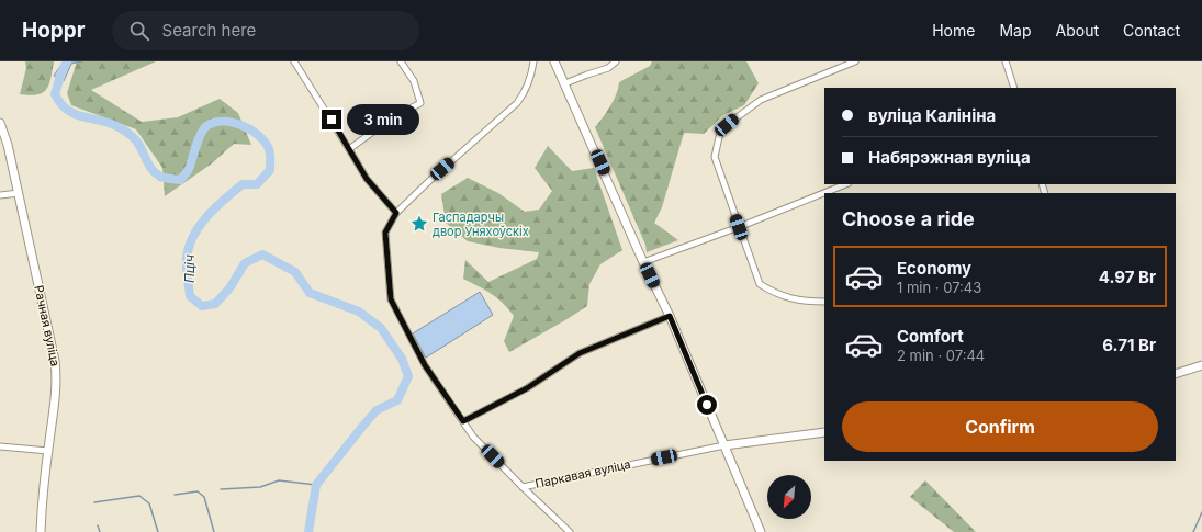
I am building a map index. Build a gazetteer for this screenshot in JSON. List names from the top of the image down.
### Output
{
  "streets": {
    "street": ["Рачная вуліца", "Паркавая вуліца"]
  },
  "water": ["Пціч"],
  "places": {
    "place": ["Гаспадарчы двор Уняхоўскіх"]
  },
  "north": "bottom left",
  "page": {
    "header": "Hoppr",
    "search": "Search here",
    "nav": [
      "Home",
      "Map",
      "About",
      "Contact"
    ],
    "banner": ["вуліца Калініна", "Набярэжная вуліца"],
    "bubble": "3 min",
    "heading": "Choose a ride",
    "list": [
      {
        "name": "Economy",
        "note": "1 min · 07:43",
        "value": "4.97 Br"
      },
      {
        "name": "Comfort",
        "note": "2 min · 07:44",
        "value": "6.71 Br"
      }
    ],
    "buttons": "Confirm"
  }
}
